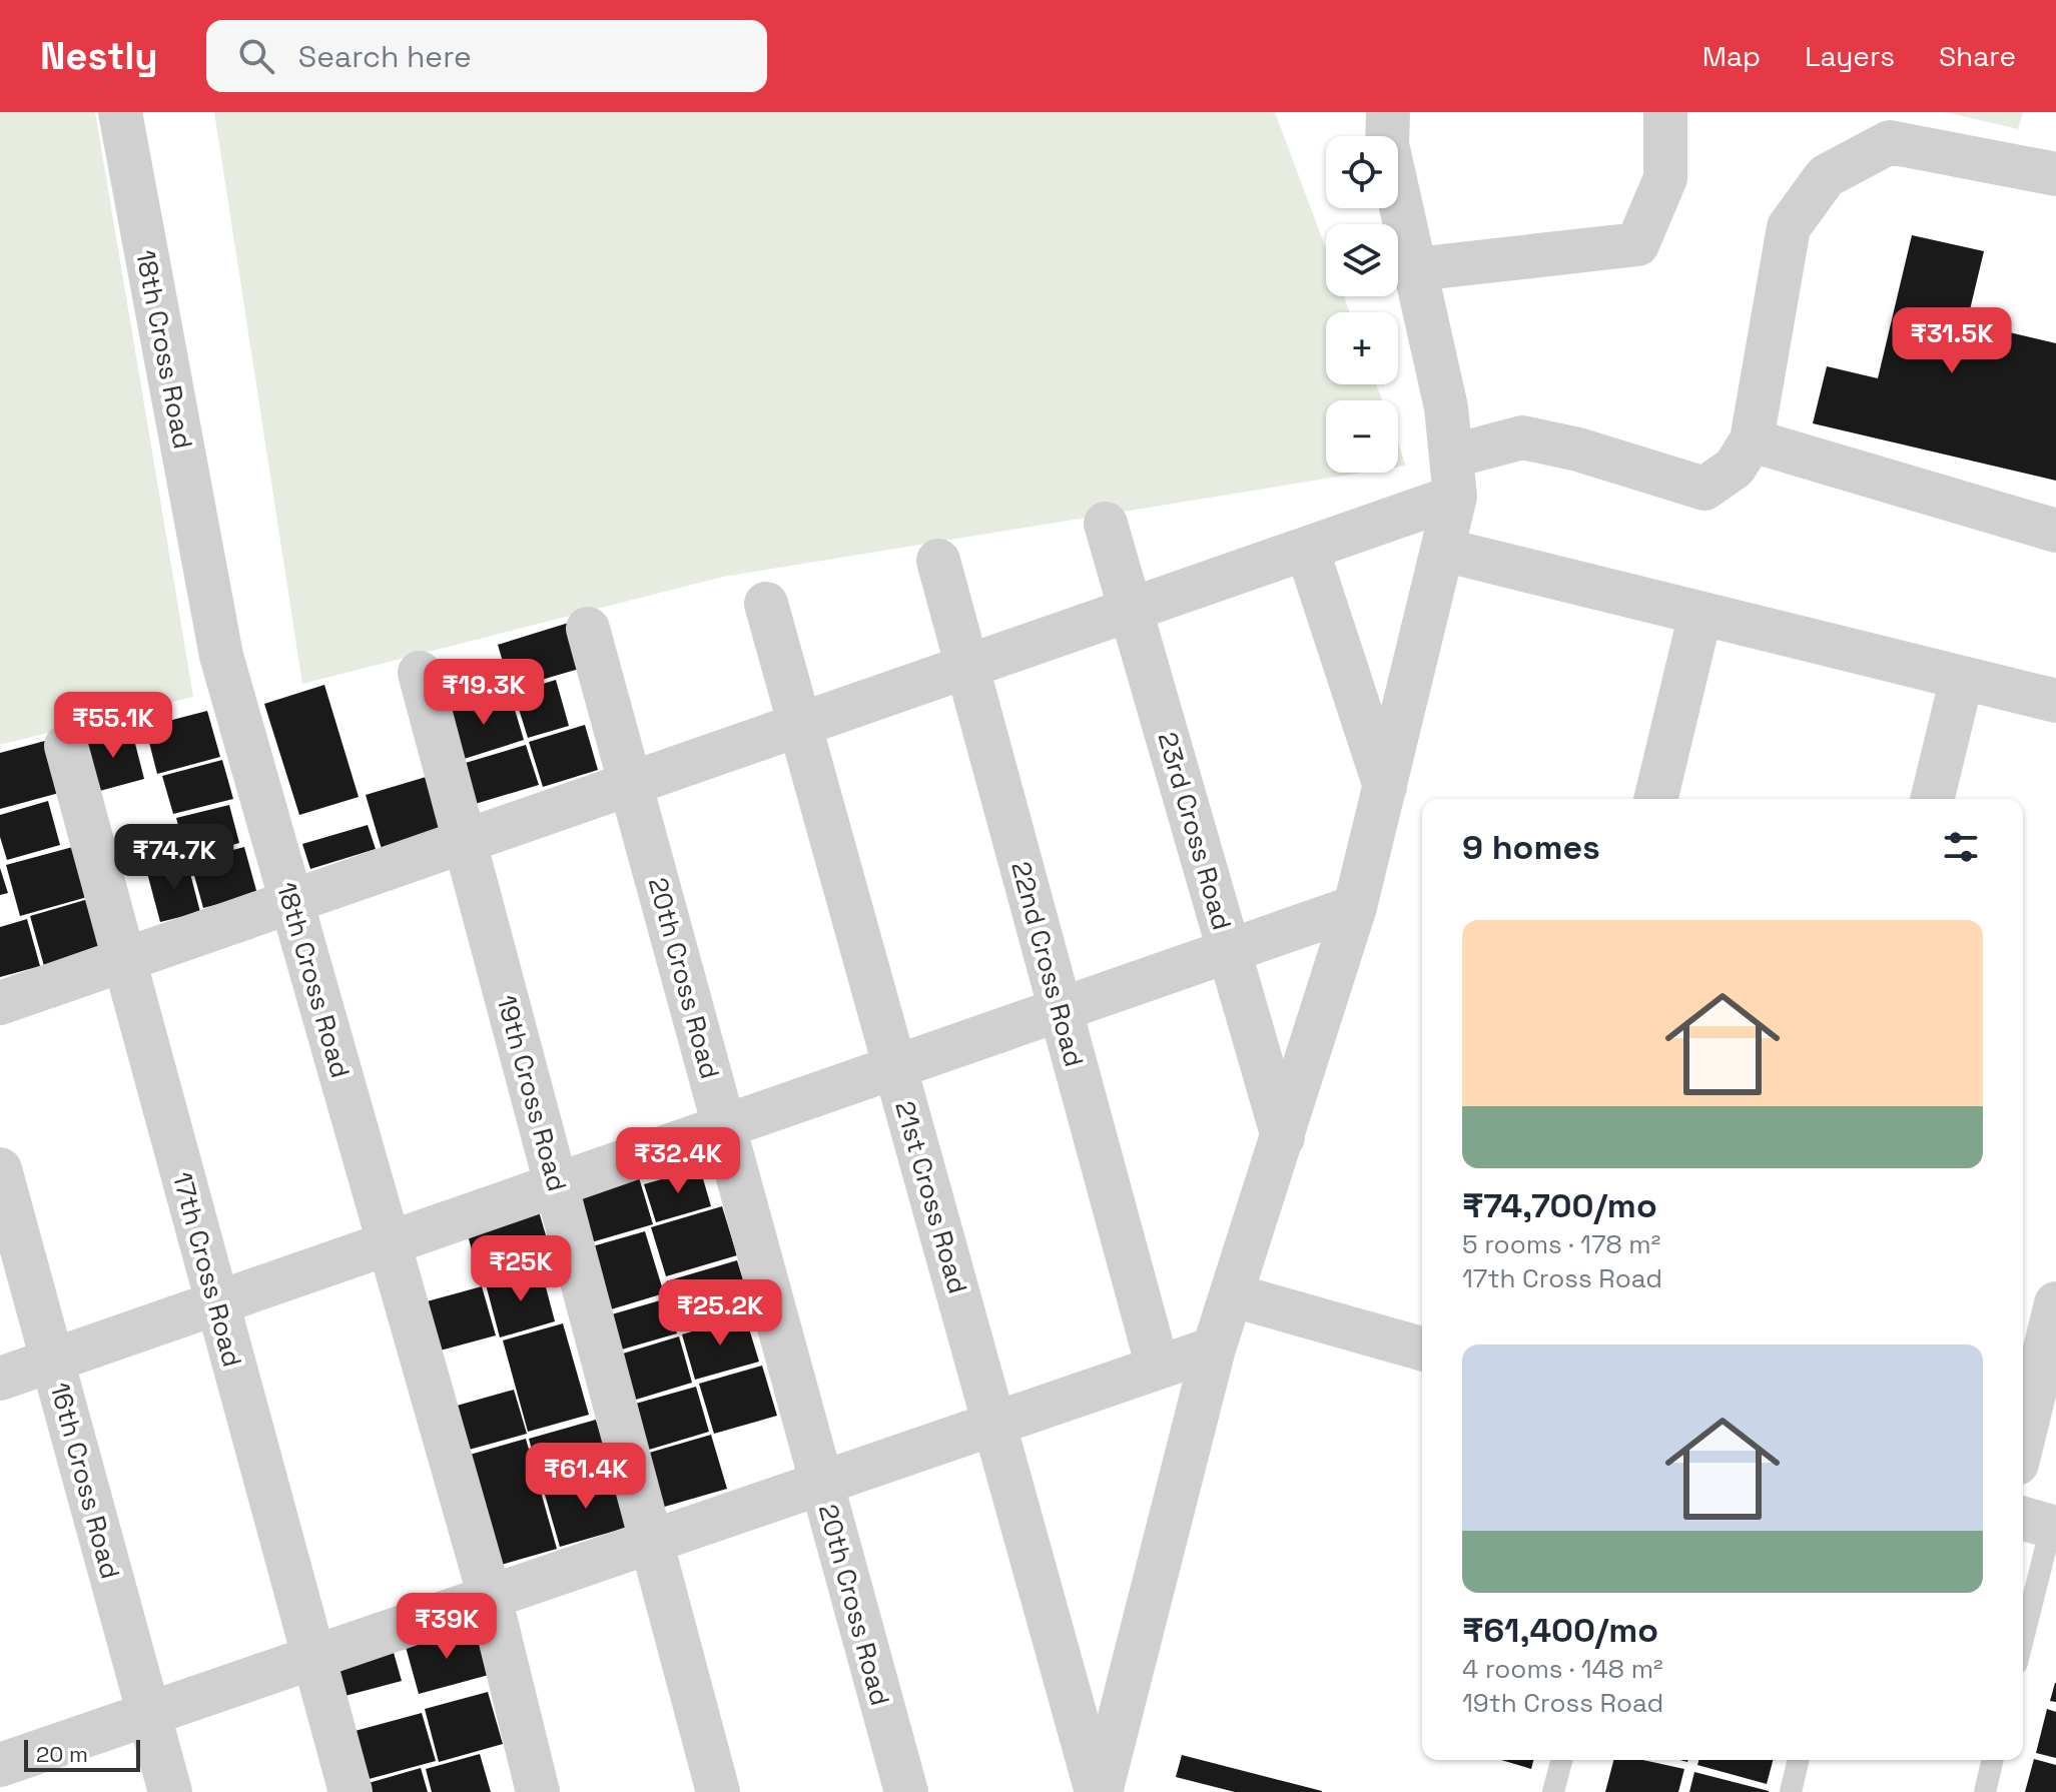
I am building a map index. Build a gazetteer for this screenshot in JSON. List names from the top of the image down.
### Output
{
  "streets": {
    "street": [
      "18th Cross Road",
      "23rd Cross Road",
      "22nd Cross Road",
      "20th Cross Road",
      "19th Cross Road",
      "21st Cross Road",
      "17th Cross Road",
      "16th Cross Road"
    ]
  },
  "scale_bar": "20 m",
  "page": {
    "header": "Nestly",
    "search": "Search here",
    "nav": ["Map", "Layers", "Share"],
    "map_buttons": ["+", "−"],
    "price": [
      "₹31.5K",
      "₹19.3K",
      "₹55.1K",
      "₹74.7K",
      "₹32.4K",
      "₹25K",
      "₹25.2K",
      "₹61.4K",
      "₹39K"
    ],
    "heading": "9 homes",
    "list": [
      {
        "name": "₹74,700/mo",
        "note": "5 rooms · 178 m² · 17th Cross Road"
      },
      {
        "name": "₹61,400/mo",
        "note": "4 rooms · 148 m² · 19th Cross Road"
      }
    ],
    "scale": "20 m"
  }
}
